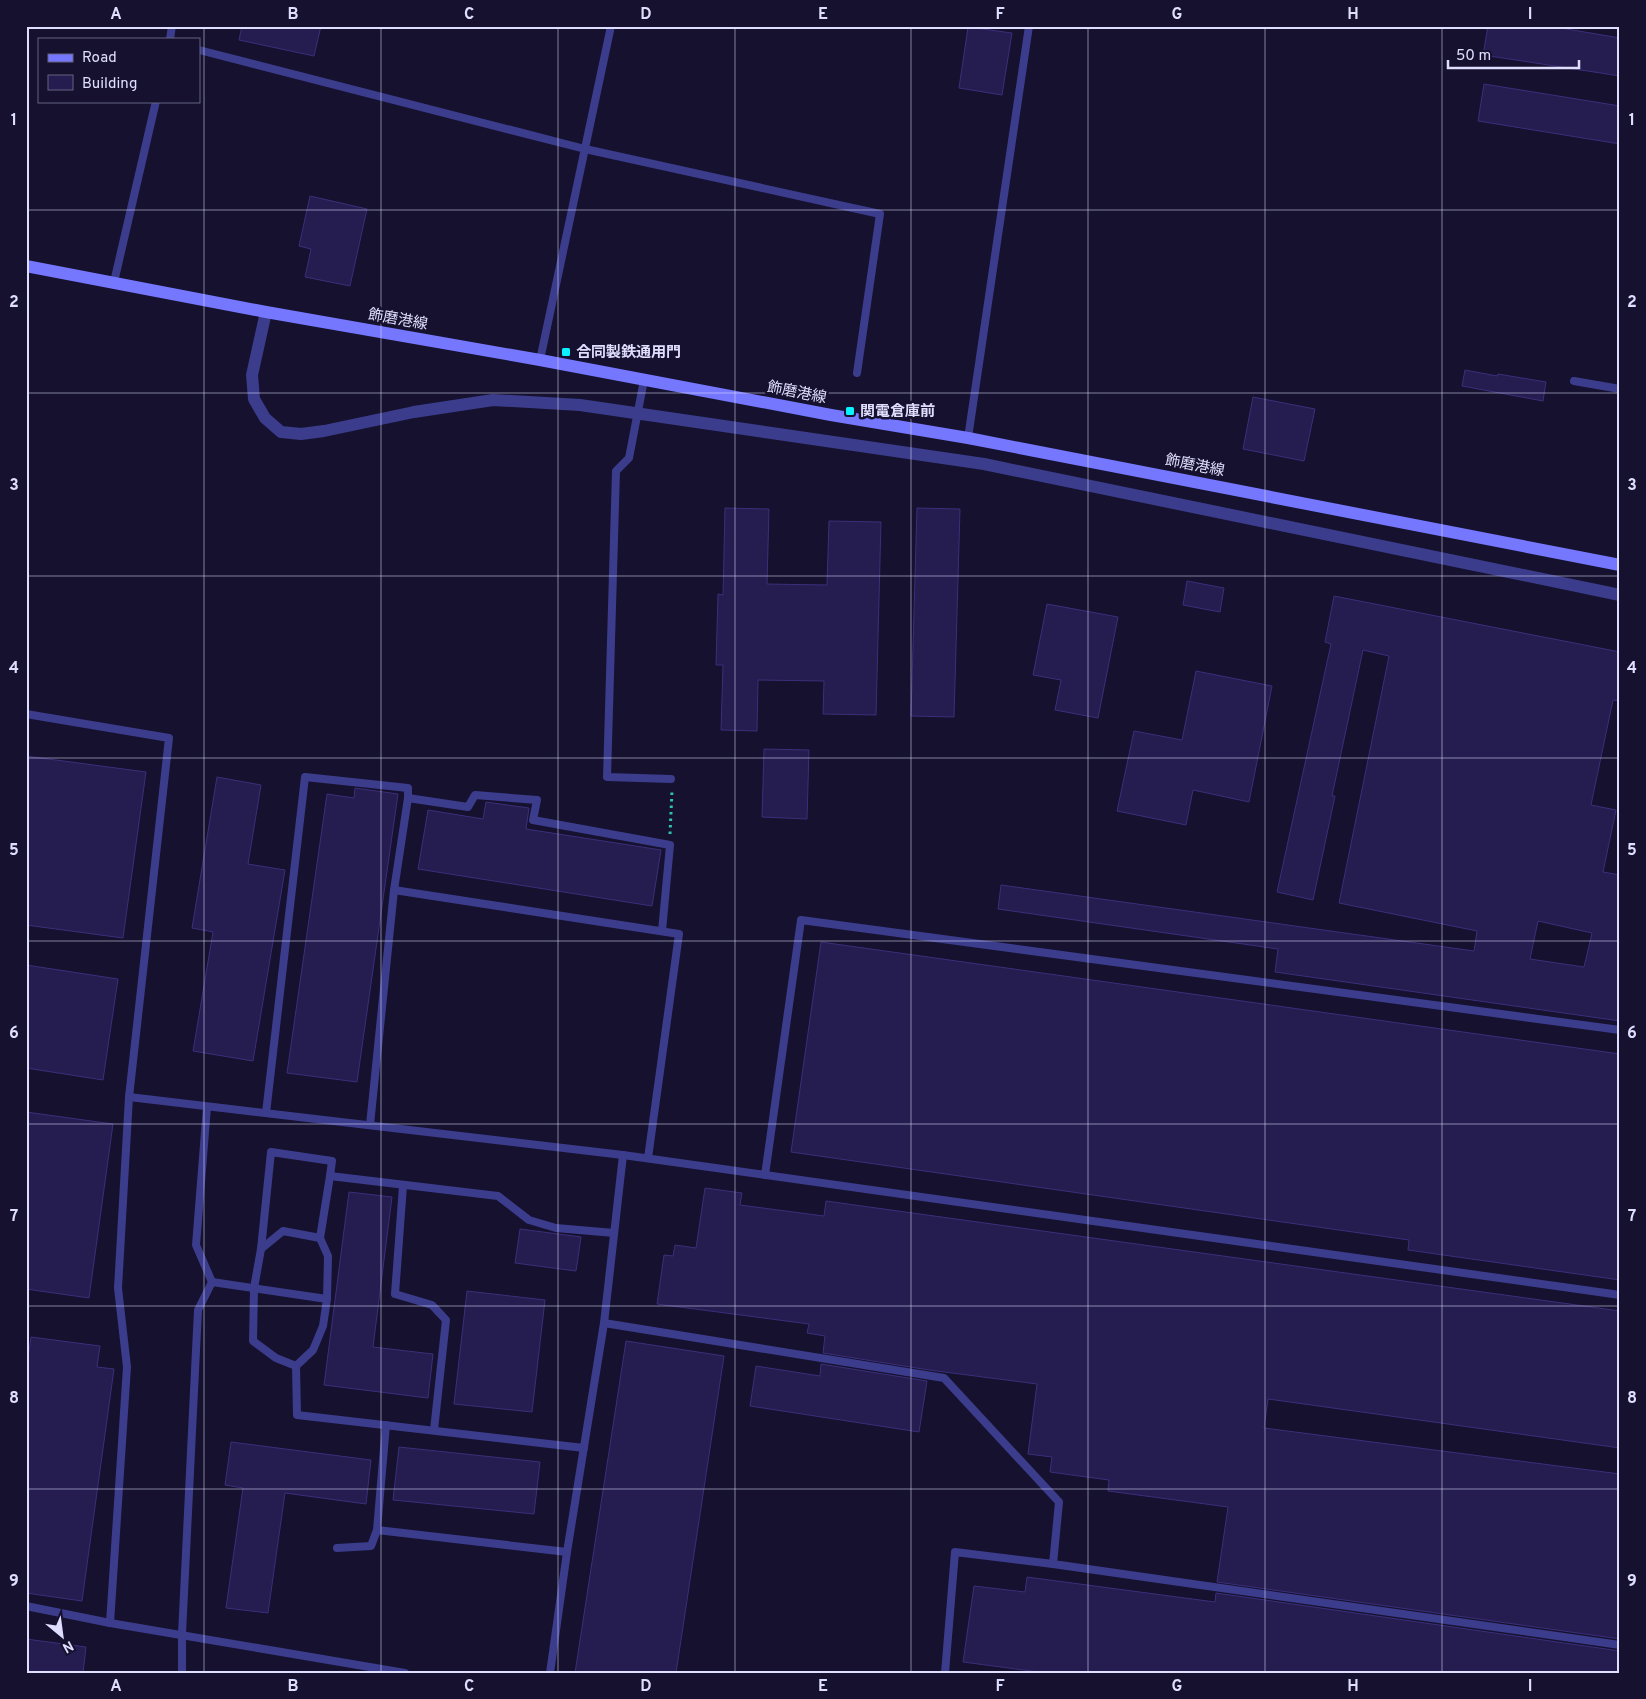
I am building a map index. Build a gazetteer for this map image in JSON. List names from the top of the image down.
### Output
{
  "streets": {
    "main road": ["飾磨港線"]
  },
  "places": {
    "transit": ["合同製鉄通用門", "関電倉庫前"]
  },
  "legend": ["Road", "Building"],
  "scale_bar": "50 m",
  "north": "bottom right",
  "grid": {
    "columns": [
      "A",
      "B",
      "C",
      "D",
      "E",
      "F",
      "G",
      "H",
      "I"
    ],
    "rows": [
      "1",
      "2",
      "3",
      "4",
      "5",
      "6",
      "7",
      "8",
      "9"
    ]
  }
}
